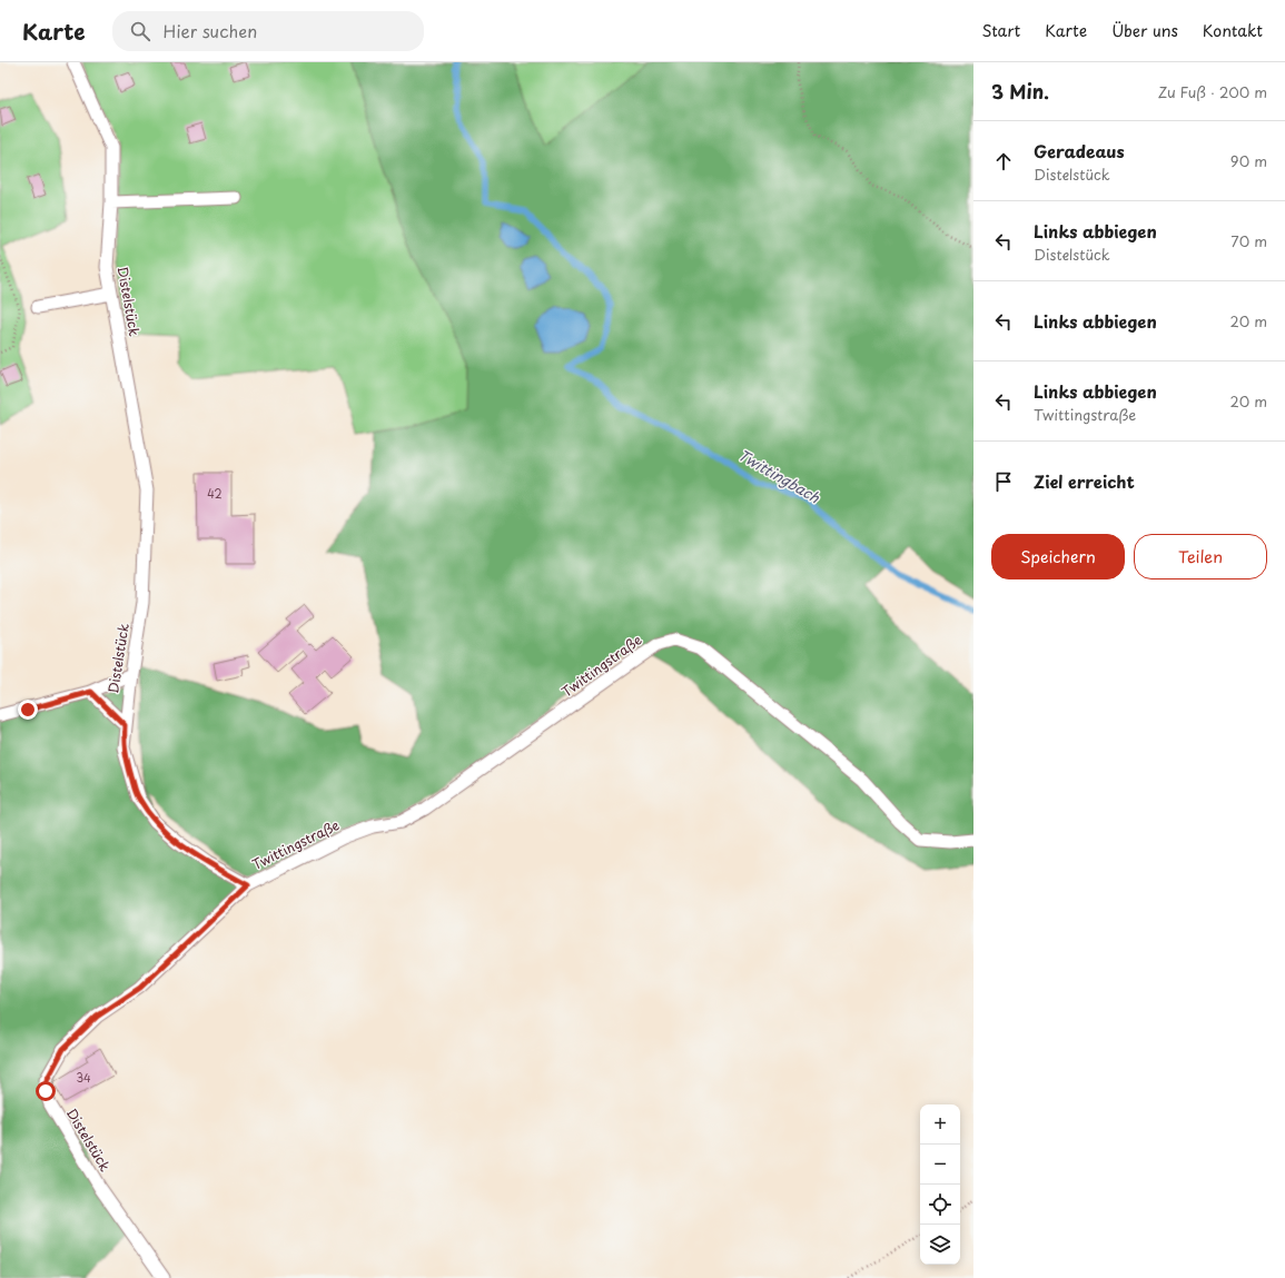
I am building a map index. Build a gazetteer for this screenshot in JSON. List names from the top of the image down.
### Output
{
  "streets": {
    "lane": ["Distelstück", "Twittingstraße"]
  },
  "crossings": [
    ["Distelstück", "Twittingstraße"]
  ],
  "water": ["Twittingbach"],
  "house_numbers": ["42", "34"],
  "page": {
    "header": "Karte",
    "search": "Hier suchen",
    "nav": [
      "Start",
      "Karte",
      "Über uns",
      "Kontakt"
    ],
    "heading": ["3 Min.", "Zu Fuß · 200 m"],
    "list": [
      ["Geradeaus", "Distelstück", "90 m"],
      ["Links abbiegen", "Distelstück", "70 m"],
      ["Links abbiegen", "20 m"],
      ["Links abbiegen", "Twittingstraße", "20 m"],
      "Ziel erreicht"
    ],
    "buttons": ["Speichern", "Teilen"],
    "map_buttons": ["+", "−"]
  }
}
